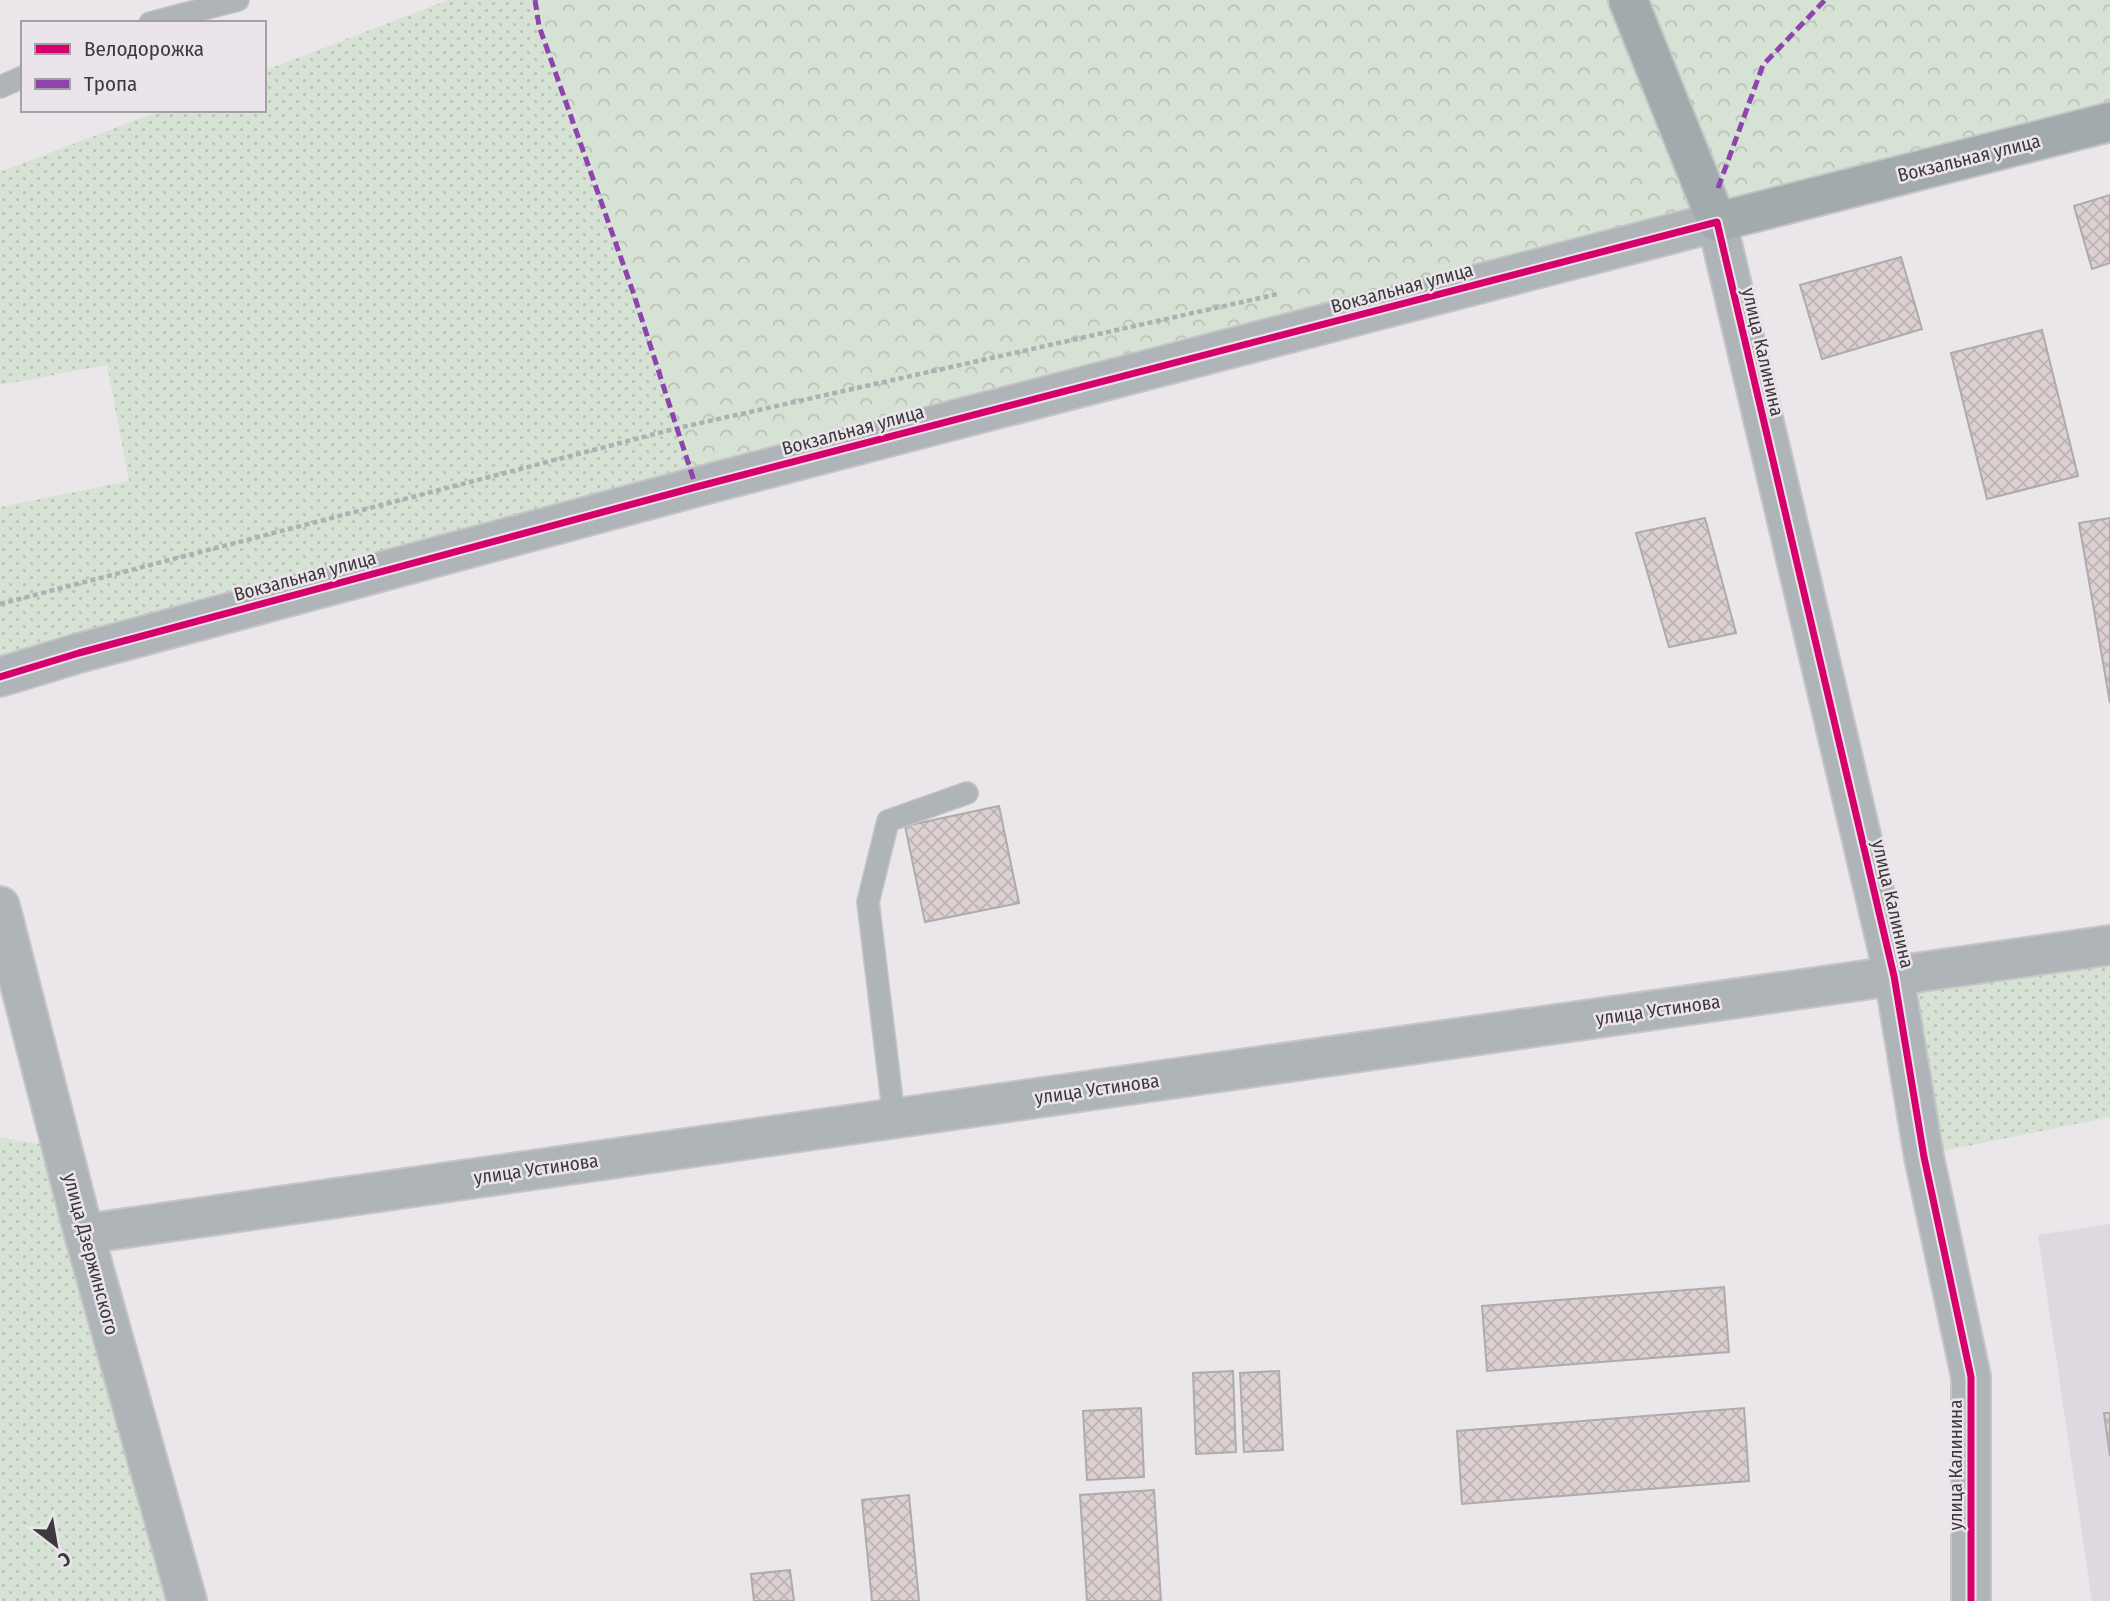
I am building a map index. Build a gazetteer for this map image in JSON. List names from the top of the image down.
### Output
{
  "streets": {
    "main road": ["Вокзальная улица"],
    "street": ["улица Калинина", "улица Устинова", "улица Дзержинского"]
  },
  "crossings": [
    ["Вокзальная улица", "улица Калинина"],
    ["улица Калинина", "улица Устинова"],
    ["улица Устинова", "улица Дзержинского"]
  ],
  "legend": ["Велодорожка", "Тропа"],
  "north": "bottom right"
}
